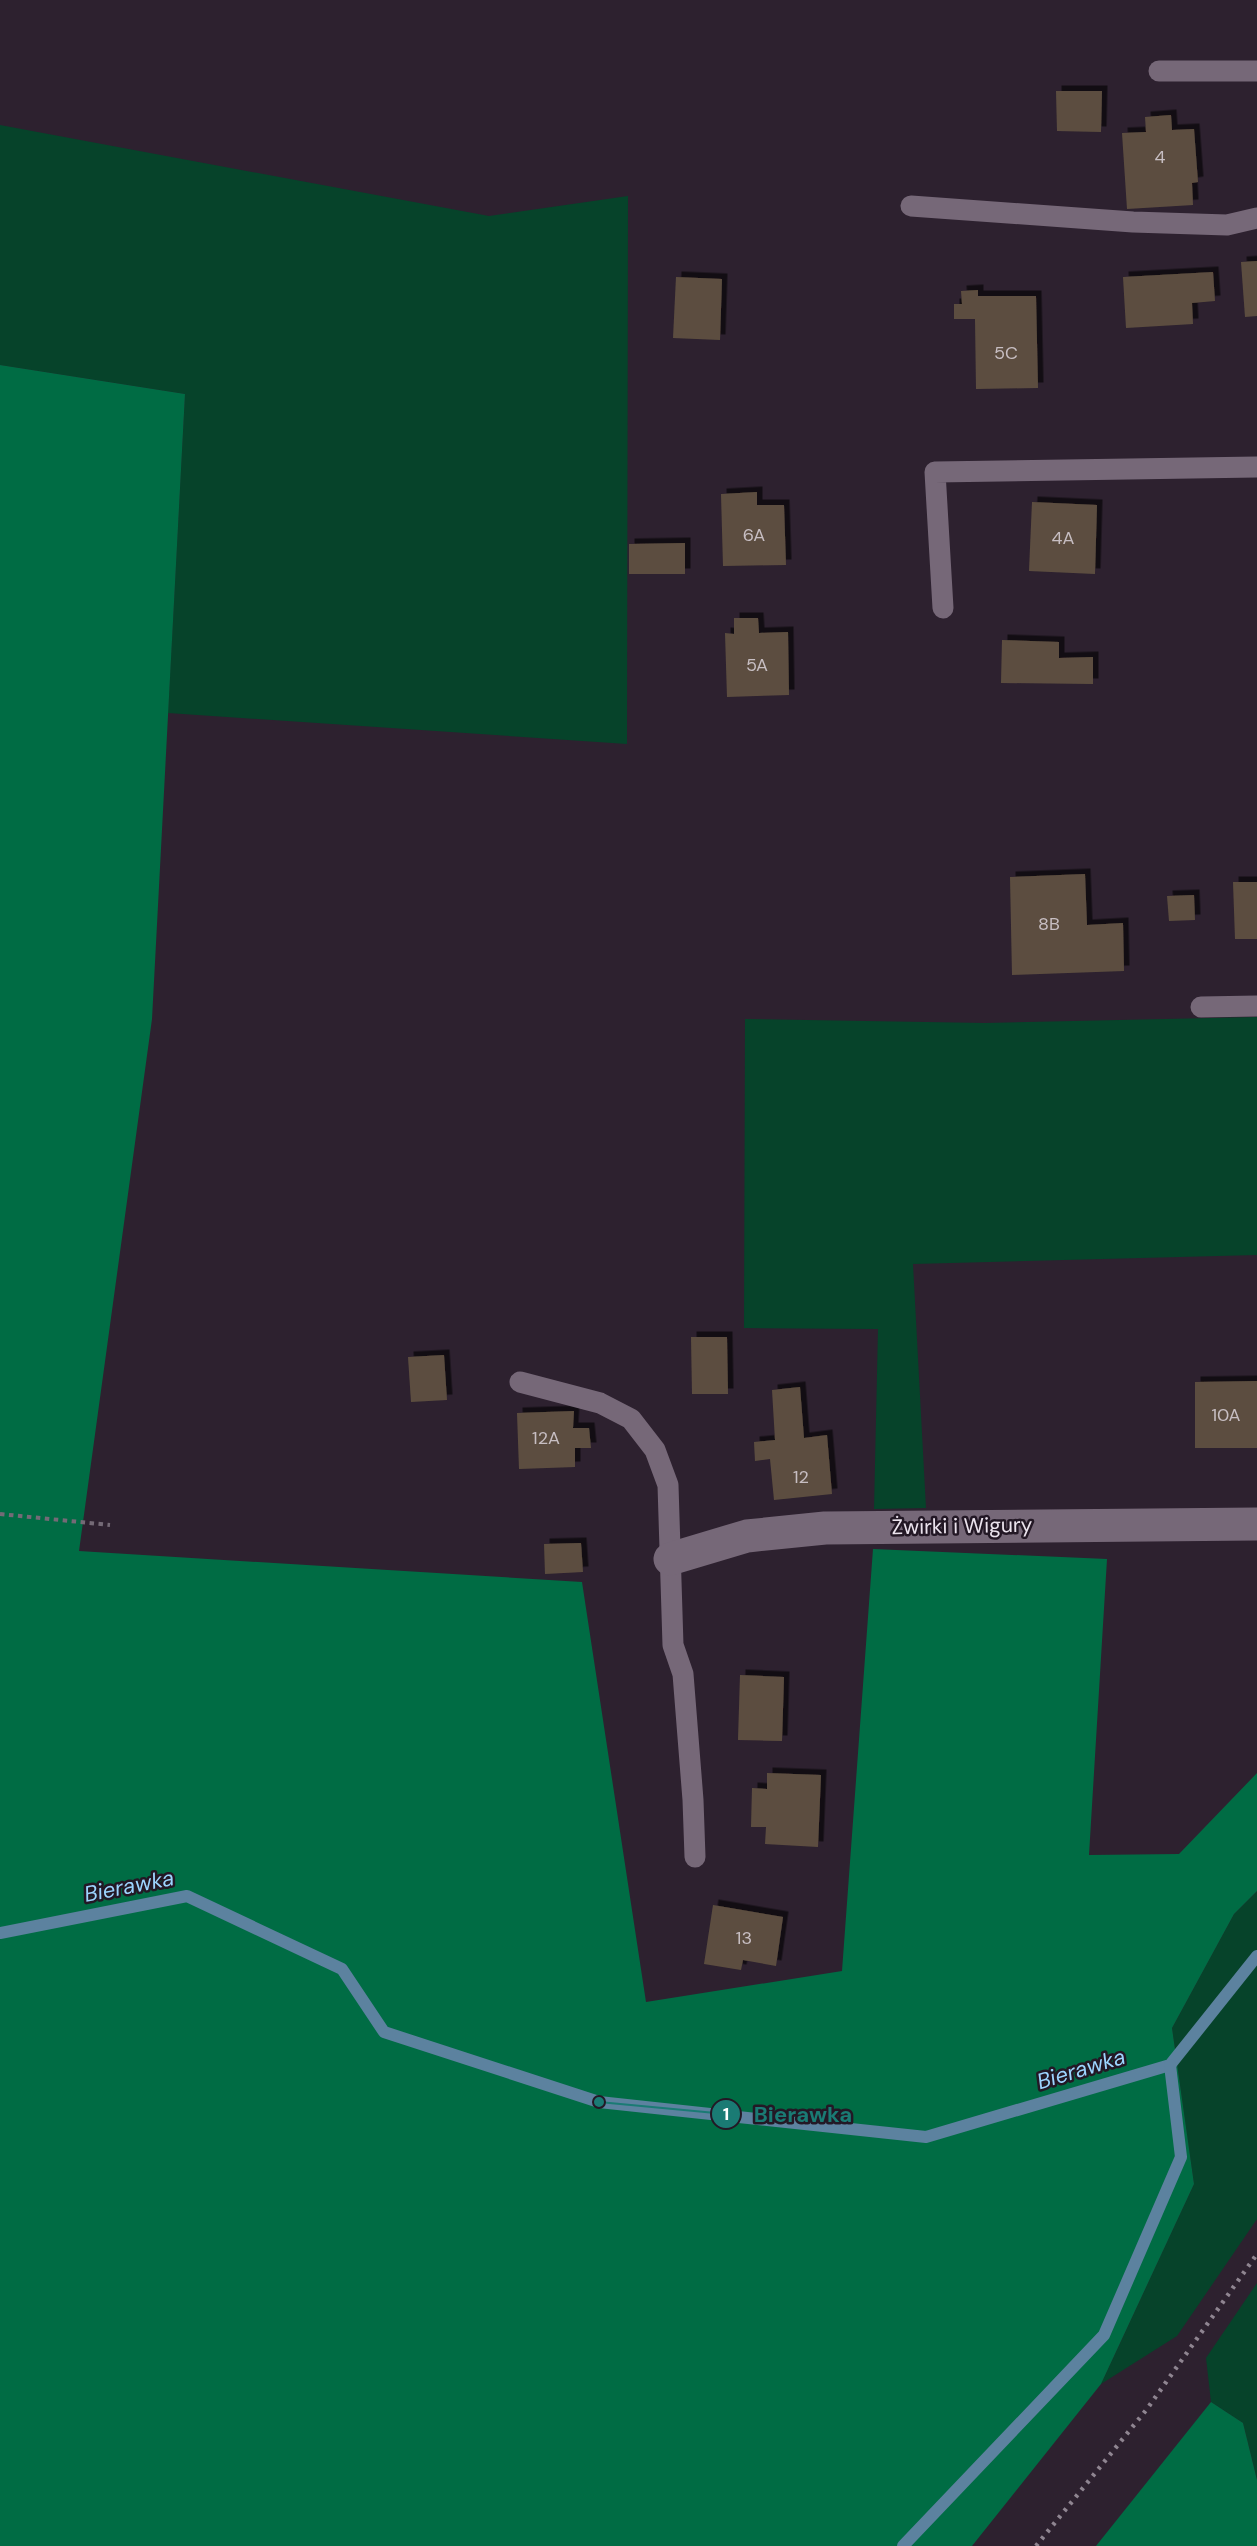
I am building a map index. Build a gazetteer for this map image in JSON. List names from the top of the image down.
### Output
{
  "streets": {
    "street": ["Żwirki i Wigury"]
  },
  "water": ["Bierawka"],
  "places": ["Bierawka"],
  "house_numbers": [
    "4",
    "5C",
    "6A",
    "4A",
    "5A",
    "8B",
    "10A",
    "12A",
    "12",
    "13"
  ]
}
